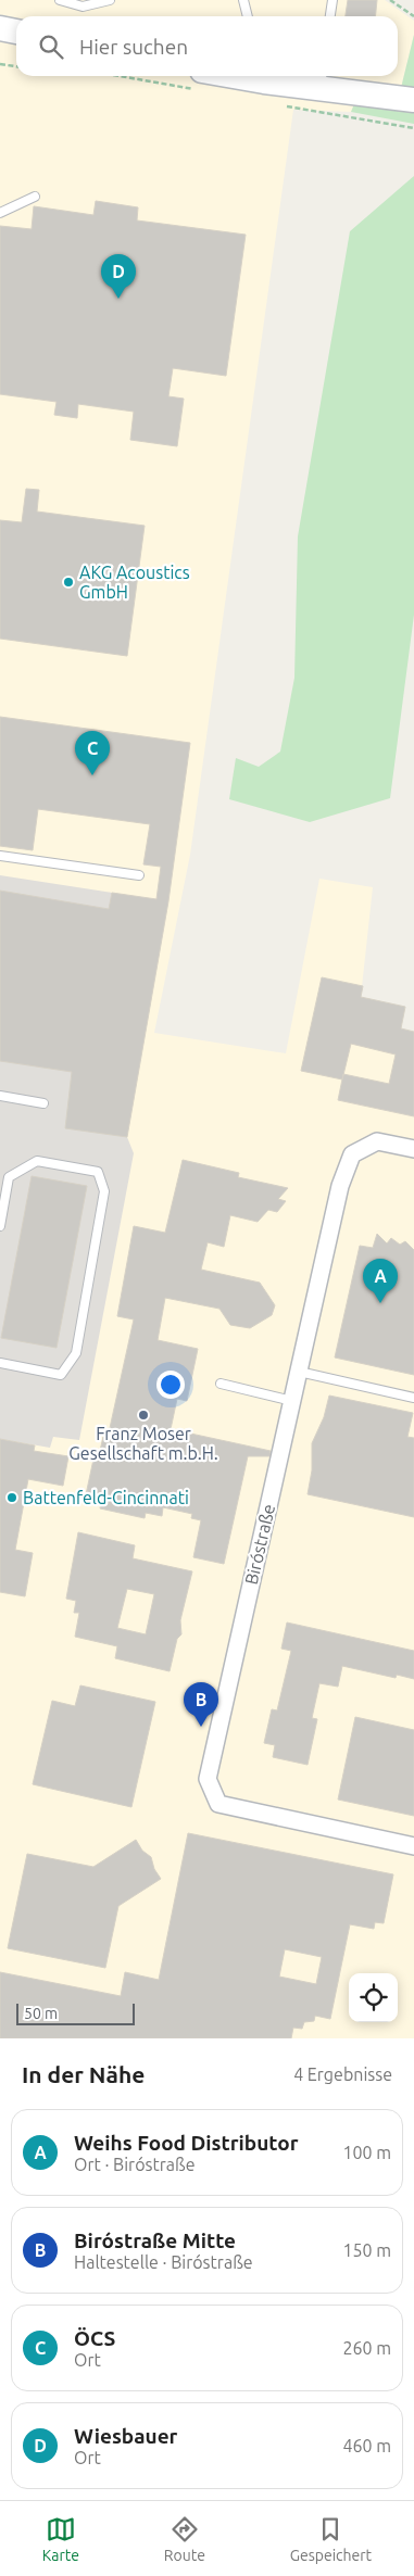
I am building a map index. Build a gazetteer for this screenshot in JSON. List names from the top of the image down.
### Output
{
  "streets": {
    "street": ["Biróstraße"]
  },
  "places": ["AKG Acoustics GmbH", "Franz Moser Gesellschaft m.b.H.", "Battenfeld-Cincinnati"],
  "scale_bar": "50 m",
  "page": {
    "search": "Hier suchen",
    "pins": [
      "D",
      "C",
      "A",
      "B"
    ],
    "scale": "50 m",
    "heading": ["In der Nähe", "4 Ergebnisse"],
    "list": [
      {
        "mark": "A",
        "name": "Weihs Food Distributor",
        "note": "Ort · Biróstraße",
        "value": "100 m"
      },
      {
        "mark": "B",
        "name": "Biróstraße Mitte",
        "note": "Haltestelle · Biróstraße",
        "value": "150 m"
      },
      {
        "mark": "C",
        "name": "ÖCS",
        "note": "Ort",
        "value": "260 m"
      },
      {
        "mark": "D",
        "name": "Wiesbauer",
        "note": "Ort",
        "value": "460 m"
      }
    ],
    "nav": ["Karte", "Route", "Gespeichert"]
  }
}
